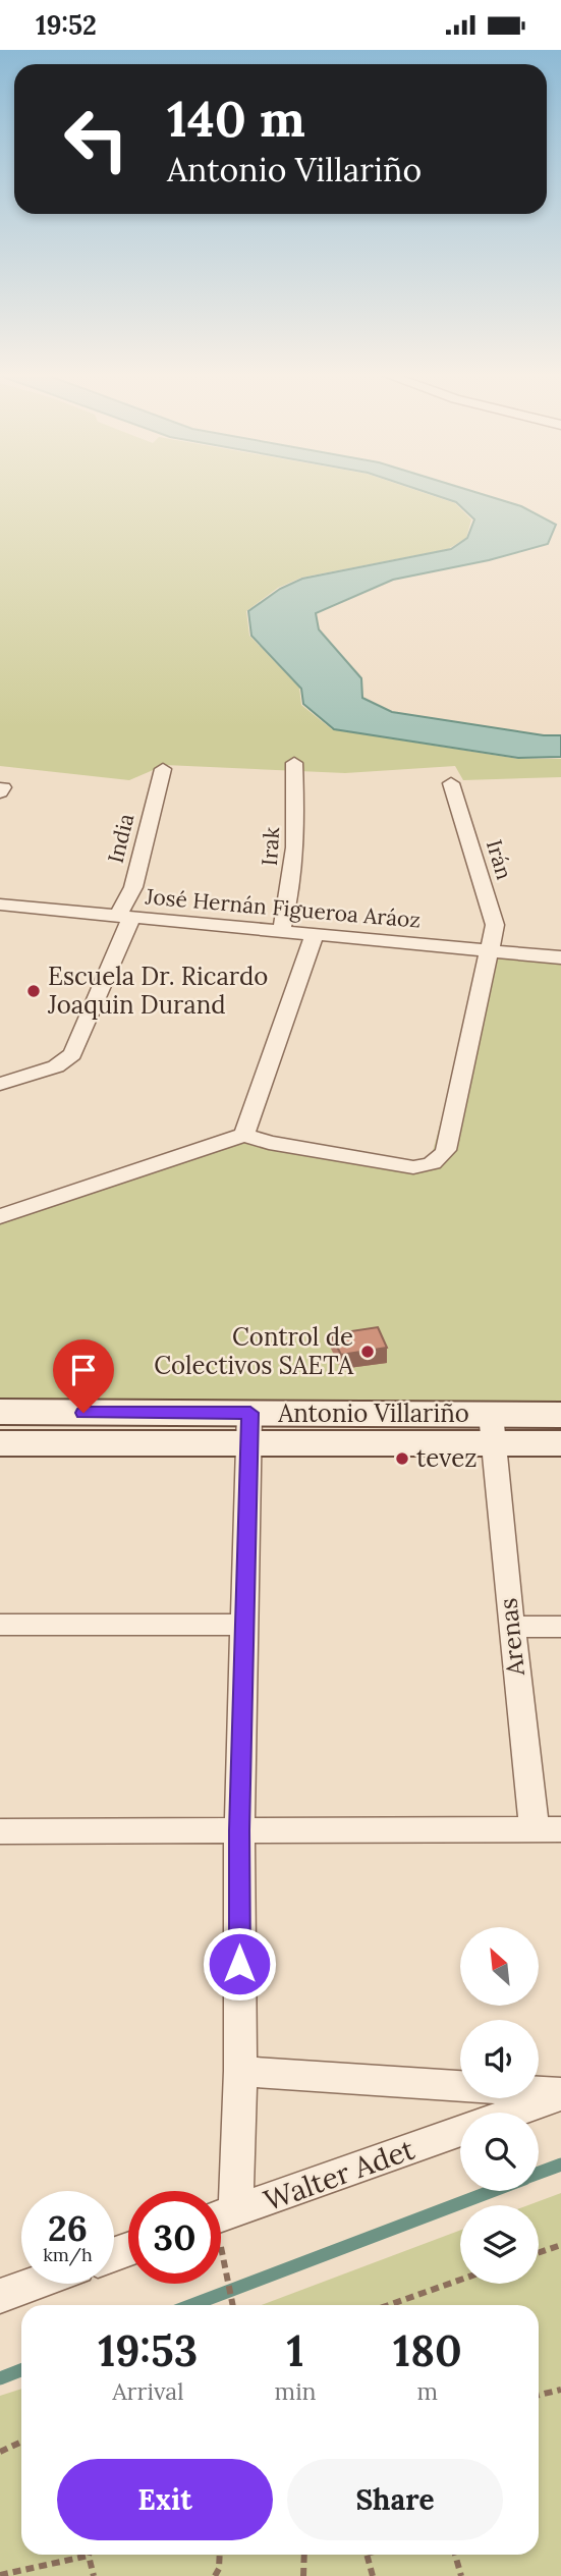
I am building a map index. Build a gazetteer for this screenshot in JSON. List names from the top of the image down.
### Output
{
  "streets": {
    "street": [
      "India",
      "Irak",
      "Irán",
      "José Hernán Figueroa Aráoz",
      "Antonio Villariño",
      "Arenas",
      "Walter Adet"
    ]
  },
  "crossings": [
    ["India", "José Hernán Figueroa Aráoz"],
    ["Irak", "José Hernán Figueroa Aráoz"],
    ["Irán", "José Hernán Figueroa Aráoz"],
    ["Antonio Villariño", "Arenas"]
  ],
  "places": ["Escuela Dr. Ricardo Joaquin Durand", "Control de Colectivos SAETA", "tevez"],
  "north": "top left",
  "page": {
    "status": "19:52",
    "turn": ["140 m", "Antonio Villariño"],
    "speed": "26 km/h",
    "limit": "30",
    "eta": [
      "19:53",
      "Arrival",
      "1",
      "min",
      "180",
      "m"
    ],
    "buttons": ["Exit", "Share"]
  }
}
